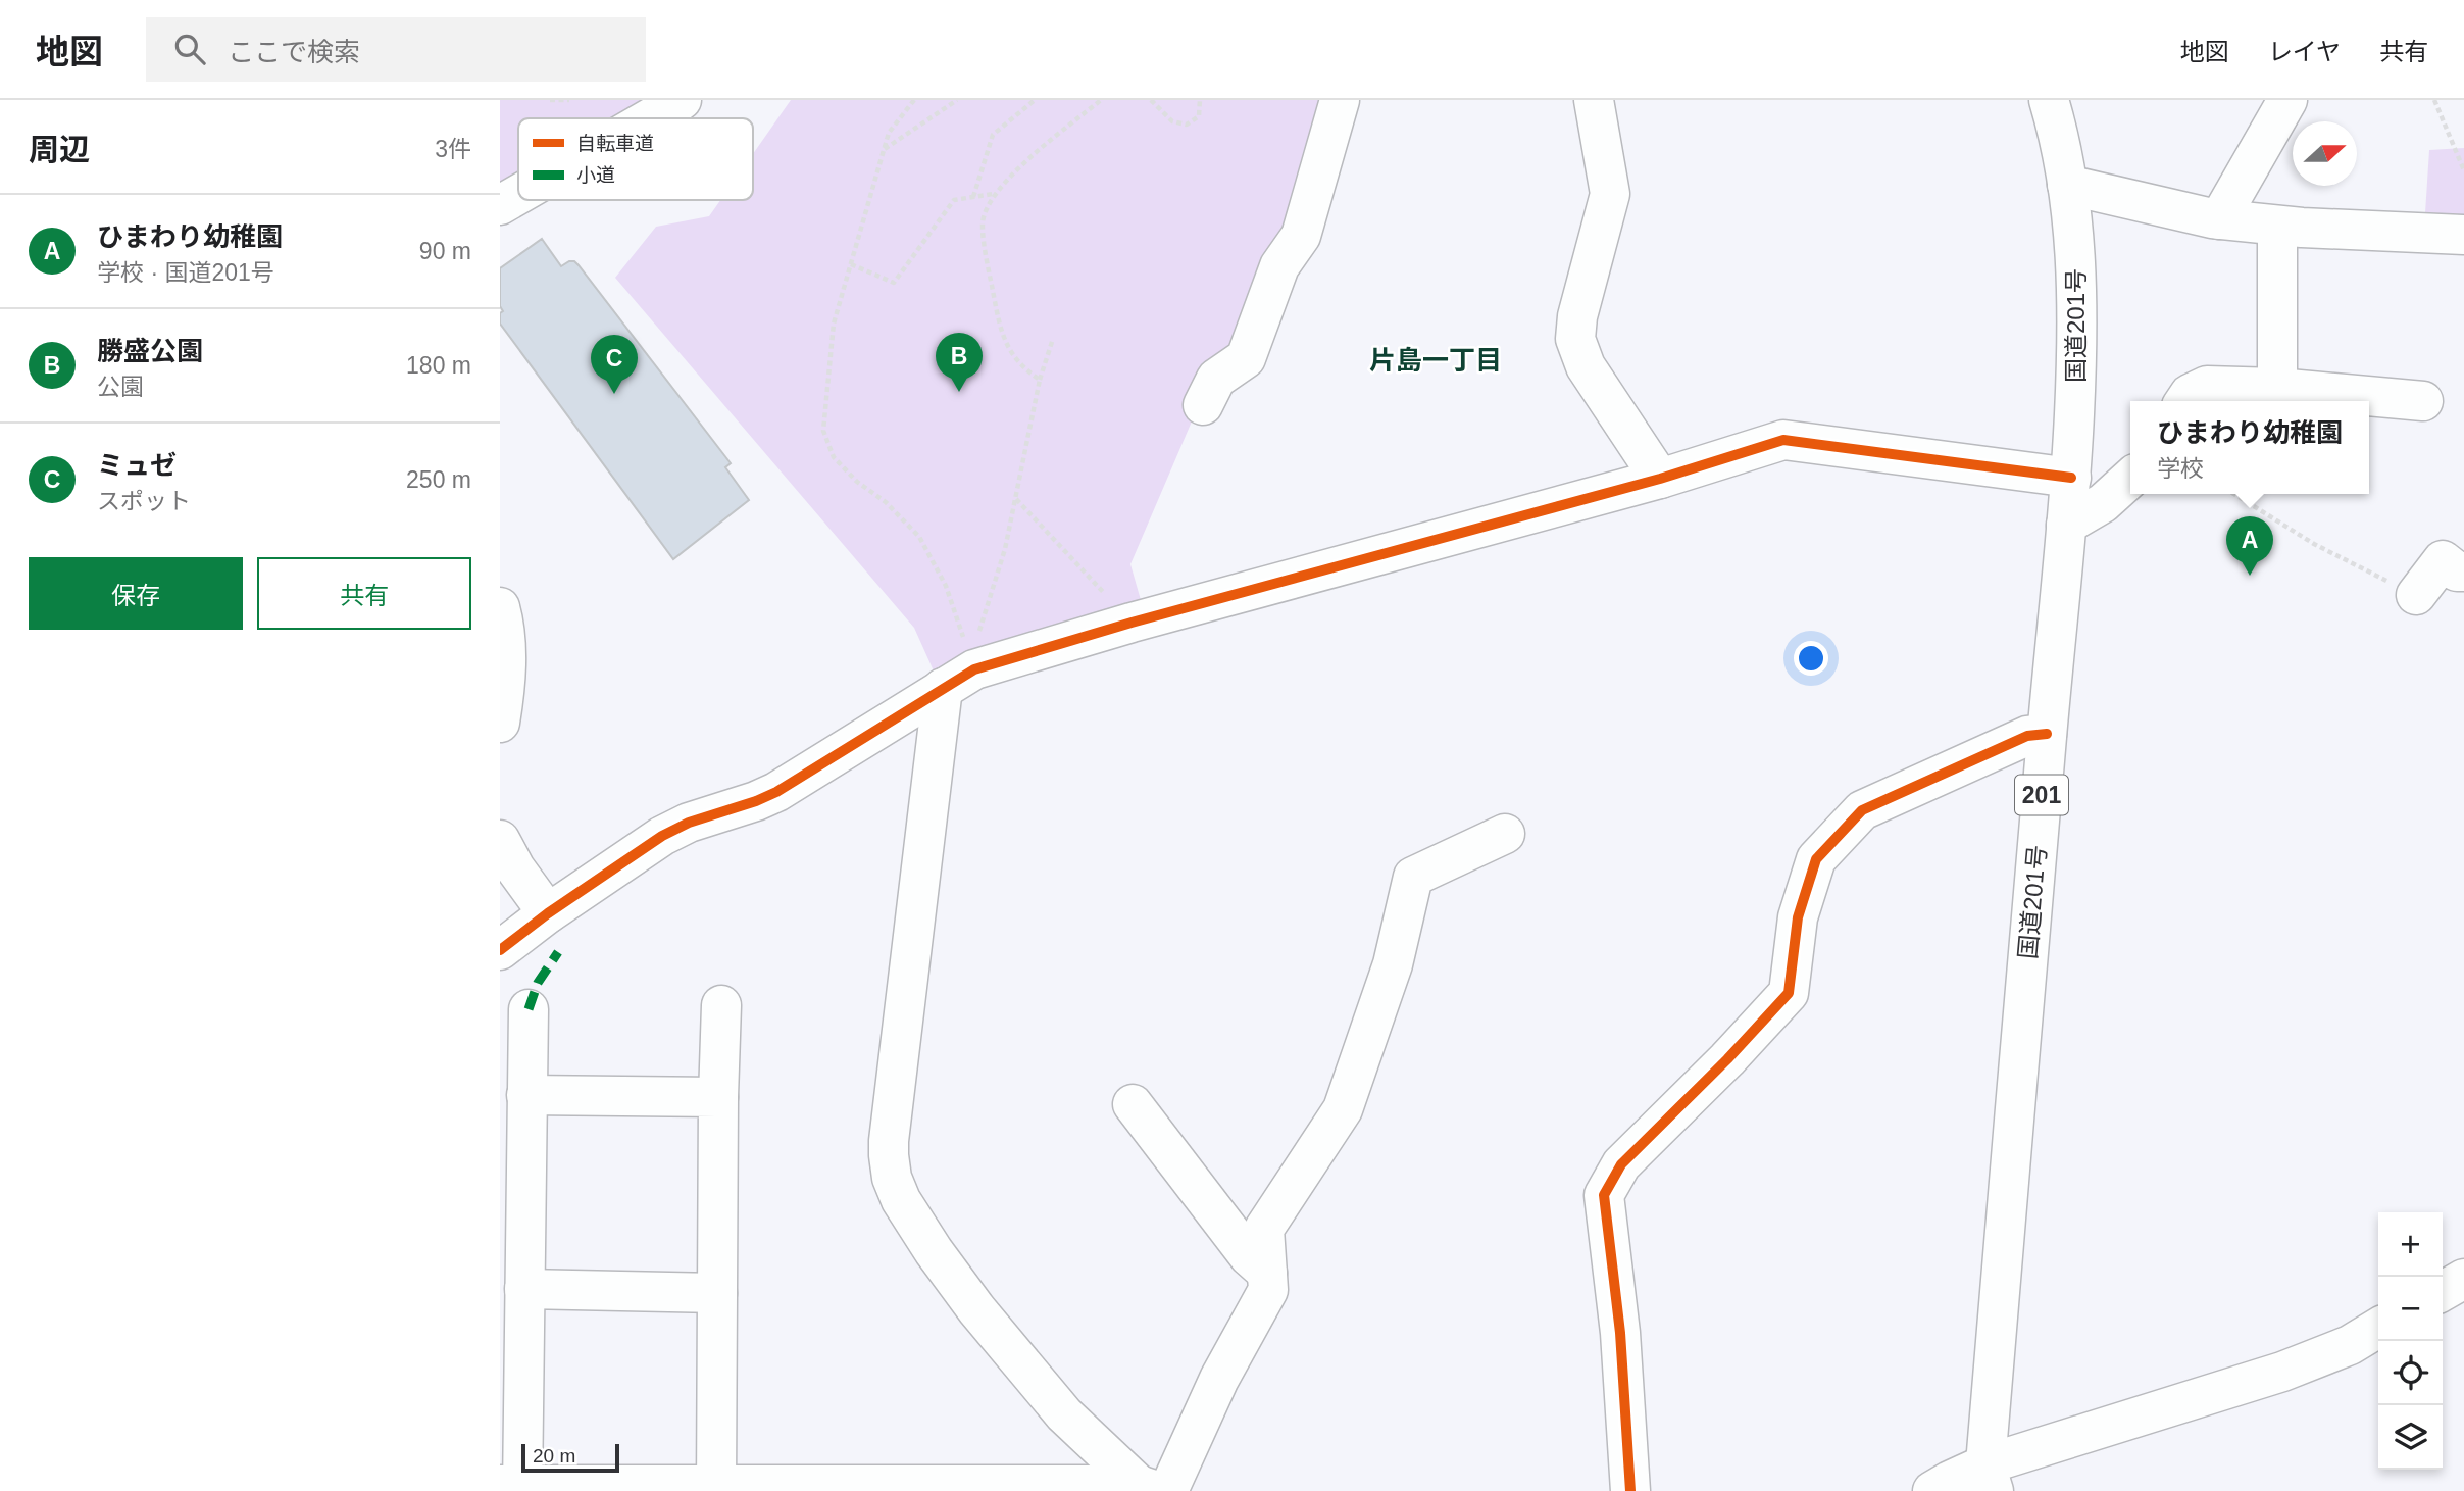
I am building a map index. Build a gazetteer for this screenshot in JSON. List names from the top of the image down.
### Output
{
  "streets": {
    "main road": ["国道201号", "201"]
  },
  "districts": ["片島一丁目"],
  "legend": ["自転車道", "小道"],
  "scale_bar": "20 m",
  "north": "right",
  "page": {
    "header": "地図",
    "search": "ここで検索",
    "nav": ["地図", "レイヤ", "共有"],
    "heading": ["周辺", "3件"],
    "list": [
      {
        "mark": "A",
        "name": "ひまわり幼稚園",
        "note": "学校 · 国道201号",
        "value": "90 m"
      },
      {
        "mark": "B",
        "name": "勝盛公園",
        "note": "公園",
        "value": "180 m"
      },
      {
        "mark": "C",
        "name": "ミュゼ",
        "note": "スポット",
        "value": "250 m"
      }
    ],
    "pins": ["B", "C", "A"],
    "popup": ["ひまわり幼稚園", "学校"],
    "buttons": ["保存", "共有"],
    "map_buttons": ["+", "−"],
    "scale": "20 m"
  }
}
